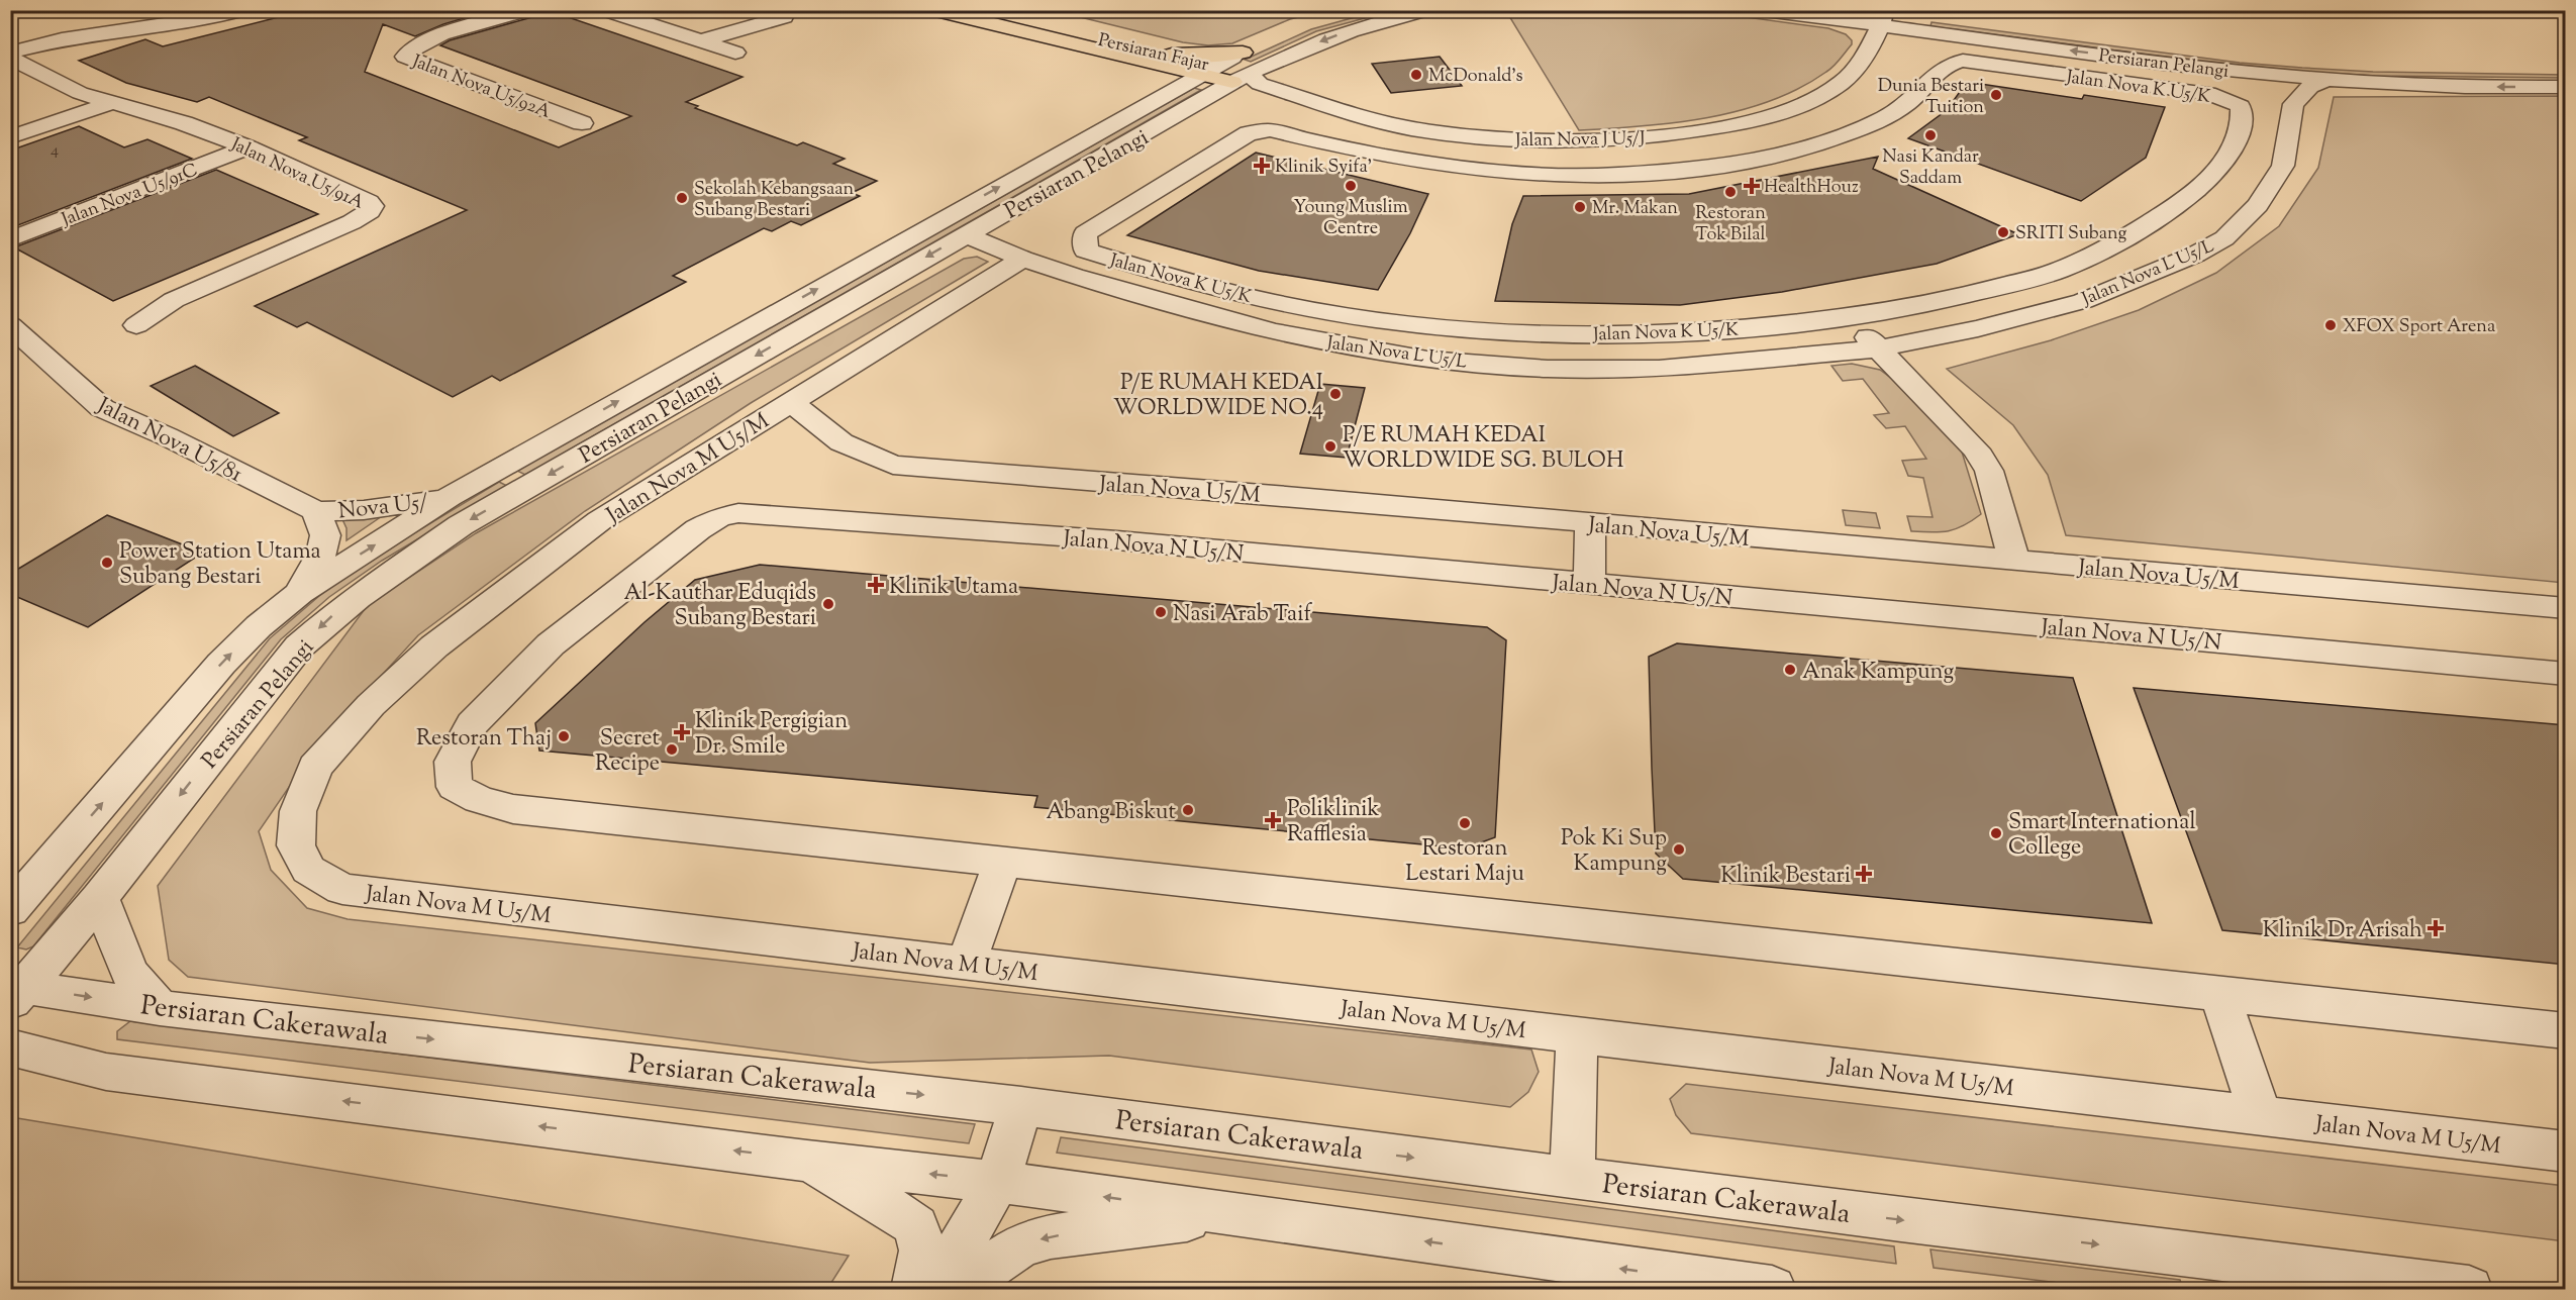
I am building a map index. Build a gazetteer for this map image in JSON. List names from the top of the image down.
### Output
{
  "streets": {
    "main road": ["Persiaran Fajar"],
    "street": [
      "Persiaran Pelangi",
      "Jalan Nova U5/92A",
      "Jalan Nova K U5/K",
      "Jalan Nova J U5/J",
      "Jalan Nova U5/91A",
      "Jalan Nova U5/91C",
      "Jalan Nova L U5/L",
      "Jalan Nova U5/81",
      "Jalan Nova M U5/M",
      "Jalan Nova U5/M",
      "Nova U5/",
      "Jalan Nova N U5/N",
      "Persiaran Cakerawala"
    ]
  },
  "crossings": [
    ["Persiaran Fajar", "Persiaran Pelangi"],
    ["Persiaran Fajar", "Jalan Nova J U5/J"],
    ["Persiaran Pelangi", "Jalan Nova J U5/J"],
    ["Persiaran Pelangi", "Jalan Nova L U5/L"],
    ["Persiaran Pelangi", "Nova U5/"],
    ["Persiaran Pelangi", "Persiaran Cakerawala"],
    ["Jalan Nova U5/91A", "Jalan Nova U5/91C"],
    ["Jalan Nova L U5/L", "Jalan Nova M U5/M"],
    ["Jalan Nova U5/81", "Nova U5/"],
    ["Jalan Nova M U5/M", "Jalan Nova U5/M"]
  ],
  "places": {
    "other": [
      "McDonald's",
      "Dunia Bestari Tuition",
      "Nasi Kandar Saddam",
      "Young Muslim Centre",
      "Restoran Tok Bilal",
      "Sekolah Kebangsaan Subang Bestari",
      "Mr. Makan",
      "SRITI Subang",
      "XFOX Sport Arena",
      "P/E RUMAH KEDAI WORLDWIDE NO.4",
      "P/E RUMAH KEDAI WORLDWIDE SG. BULOH",
      "Power Station Utama Subang Bestari",
      "Al-Kauthar Eduqids Subang Bestari",
      "Nasi Arab Taif",
      "Anak Kampung",
      "Restoran Thaj",
      "Secret Recipe",
      "Abang Biskut",
      "Restoran Lestari Maju",
      "Smart International College",
      "Pok Ki Sup Kampung"
    ],
    "health": [
      "Klinik Syifa'",
      "HealthHouz",
      "Klinik Utama",
      "Klinik Pergigian Dr. Smile",
      "Poliklinik Rafflesia",
      "Klinik Bestari",
      "Klinik Dr Arisah"
    ]
  },
  "house_numbers": ["4"]
}
